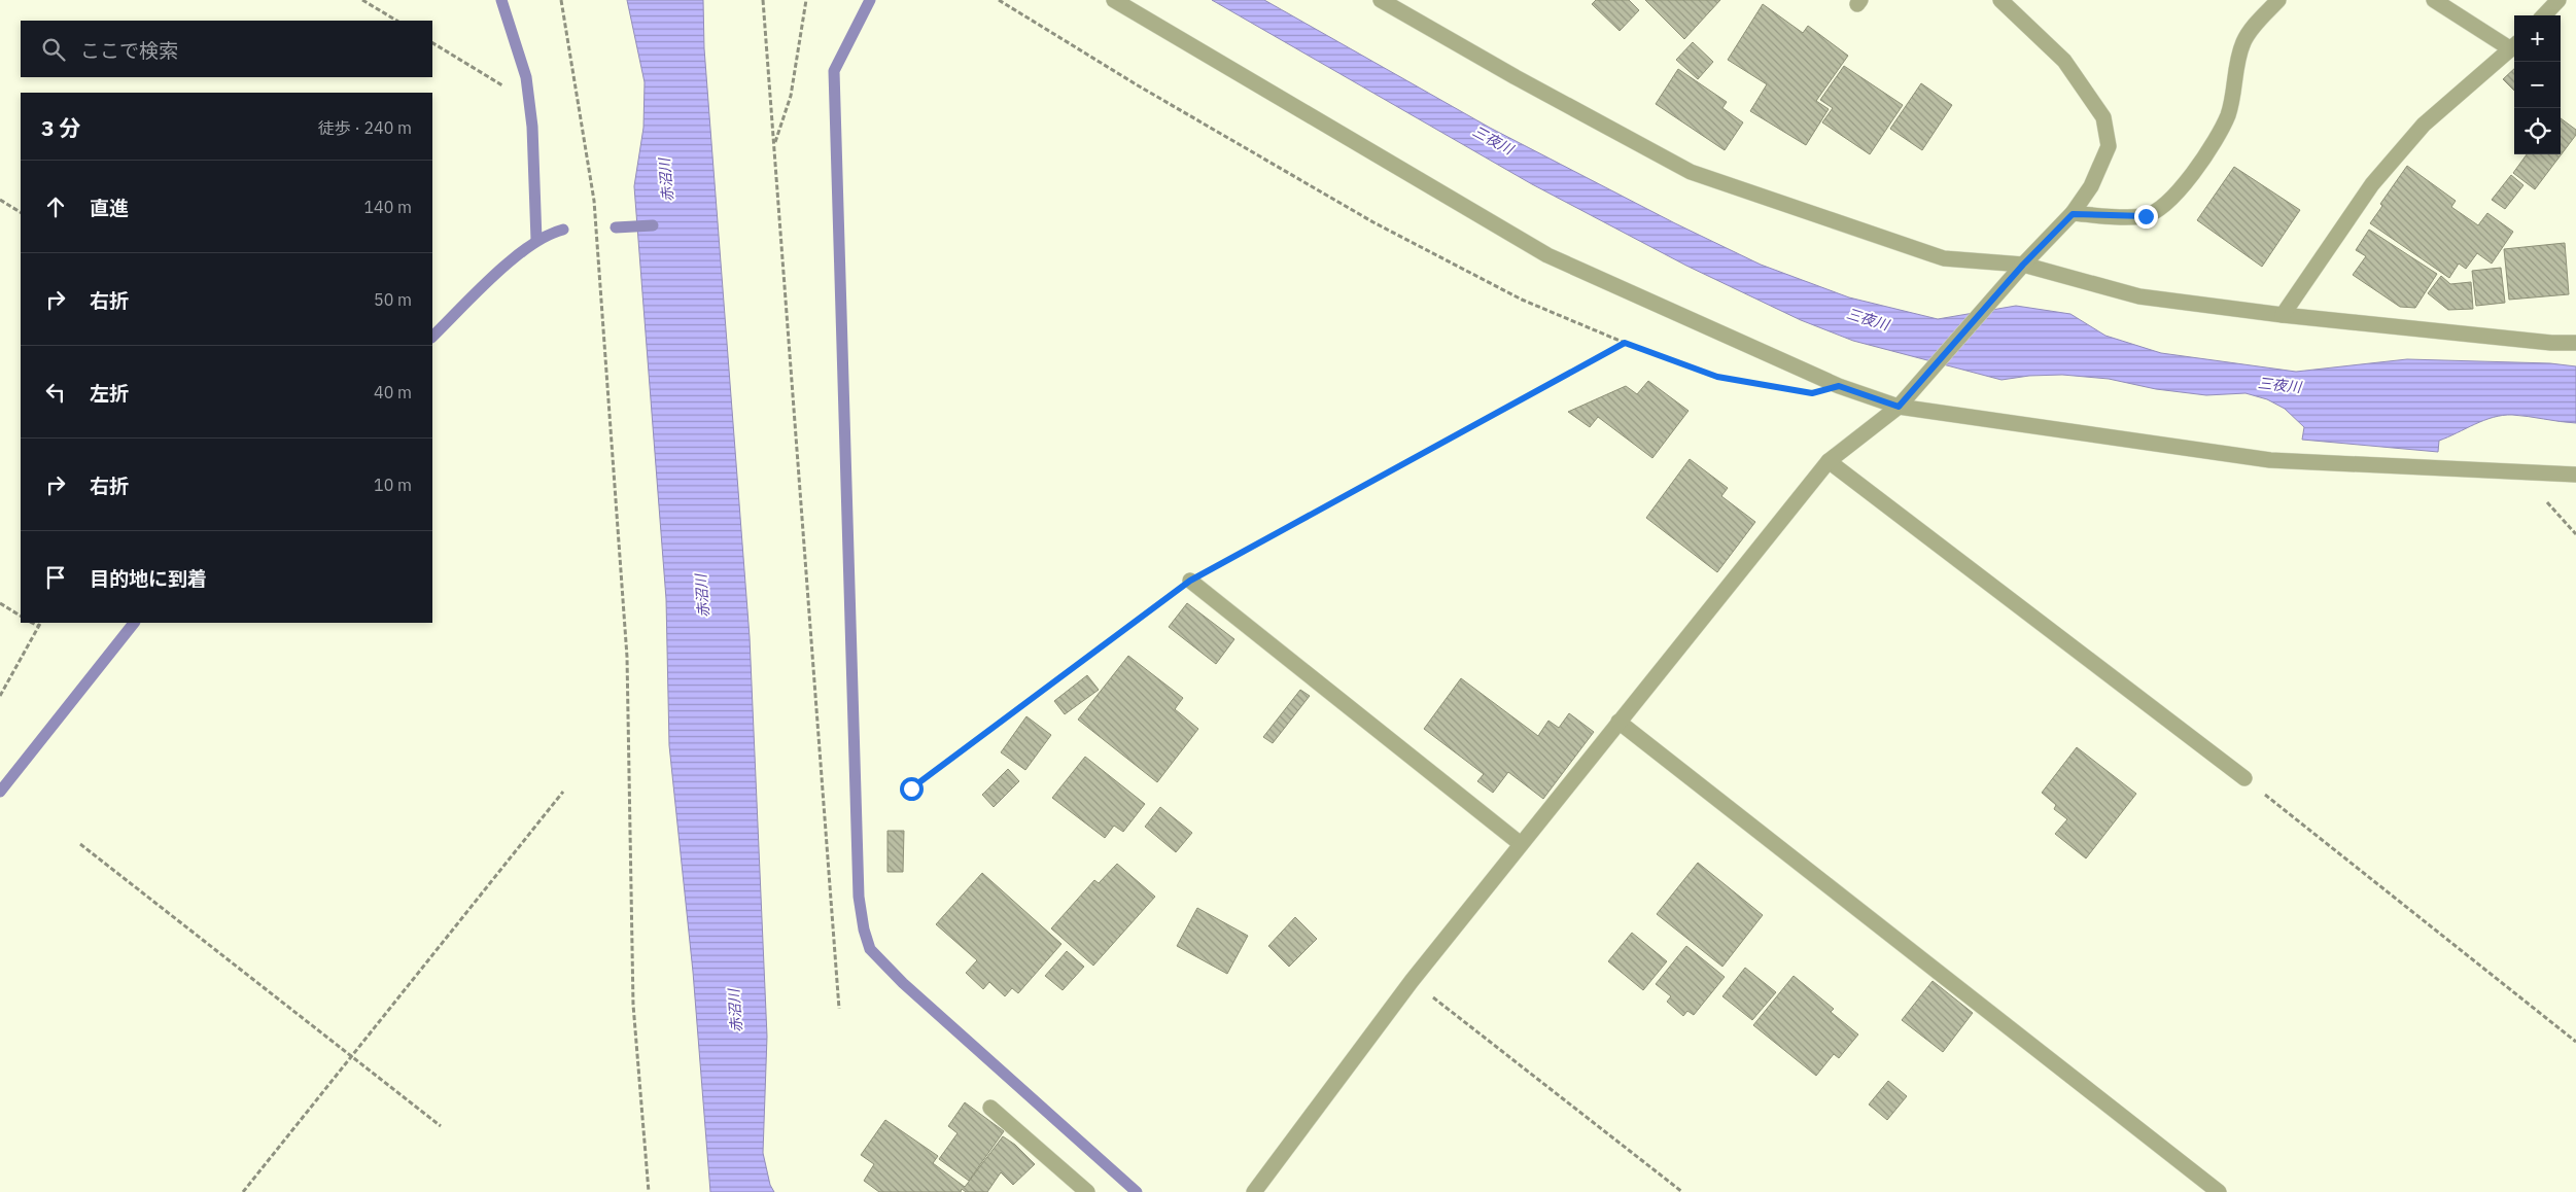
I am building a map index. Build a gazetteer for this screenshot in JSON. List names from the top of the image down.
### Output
{
  "water": ["三夜川", "赤沼川"],
  "page": {
    "map_buttons": ["+", "−"],
    "search": "ここで検索",
    "heading": ["3 分", "徒歩 · 240 m"],
    "list": [
      ["直進", "140 m"],
      ["右折", "50 m"],
      ["左折", "40 m"],
      ["右折", "10 m"],
      "目的地に到着"
    ]
  }
}
